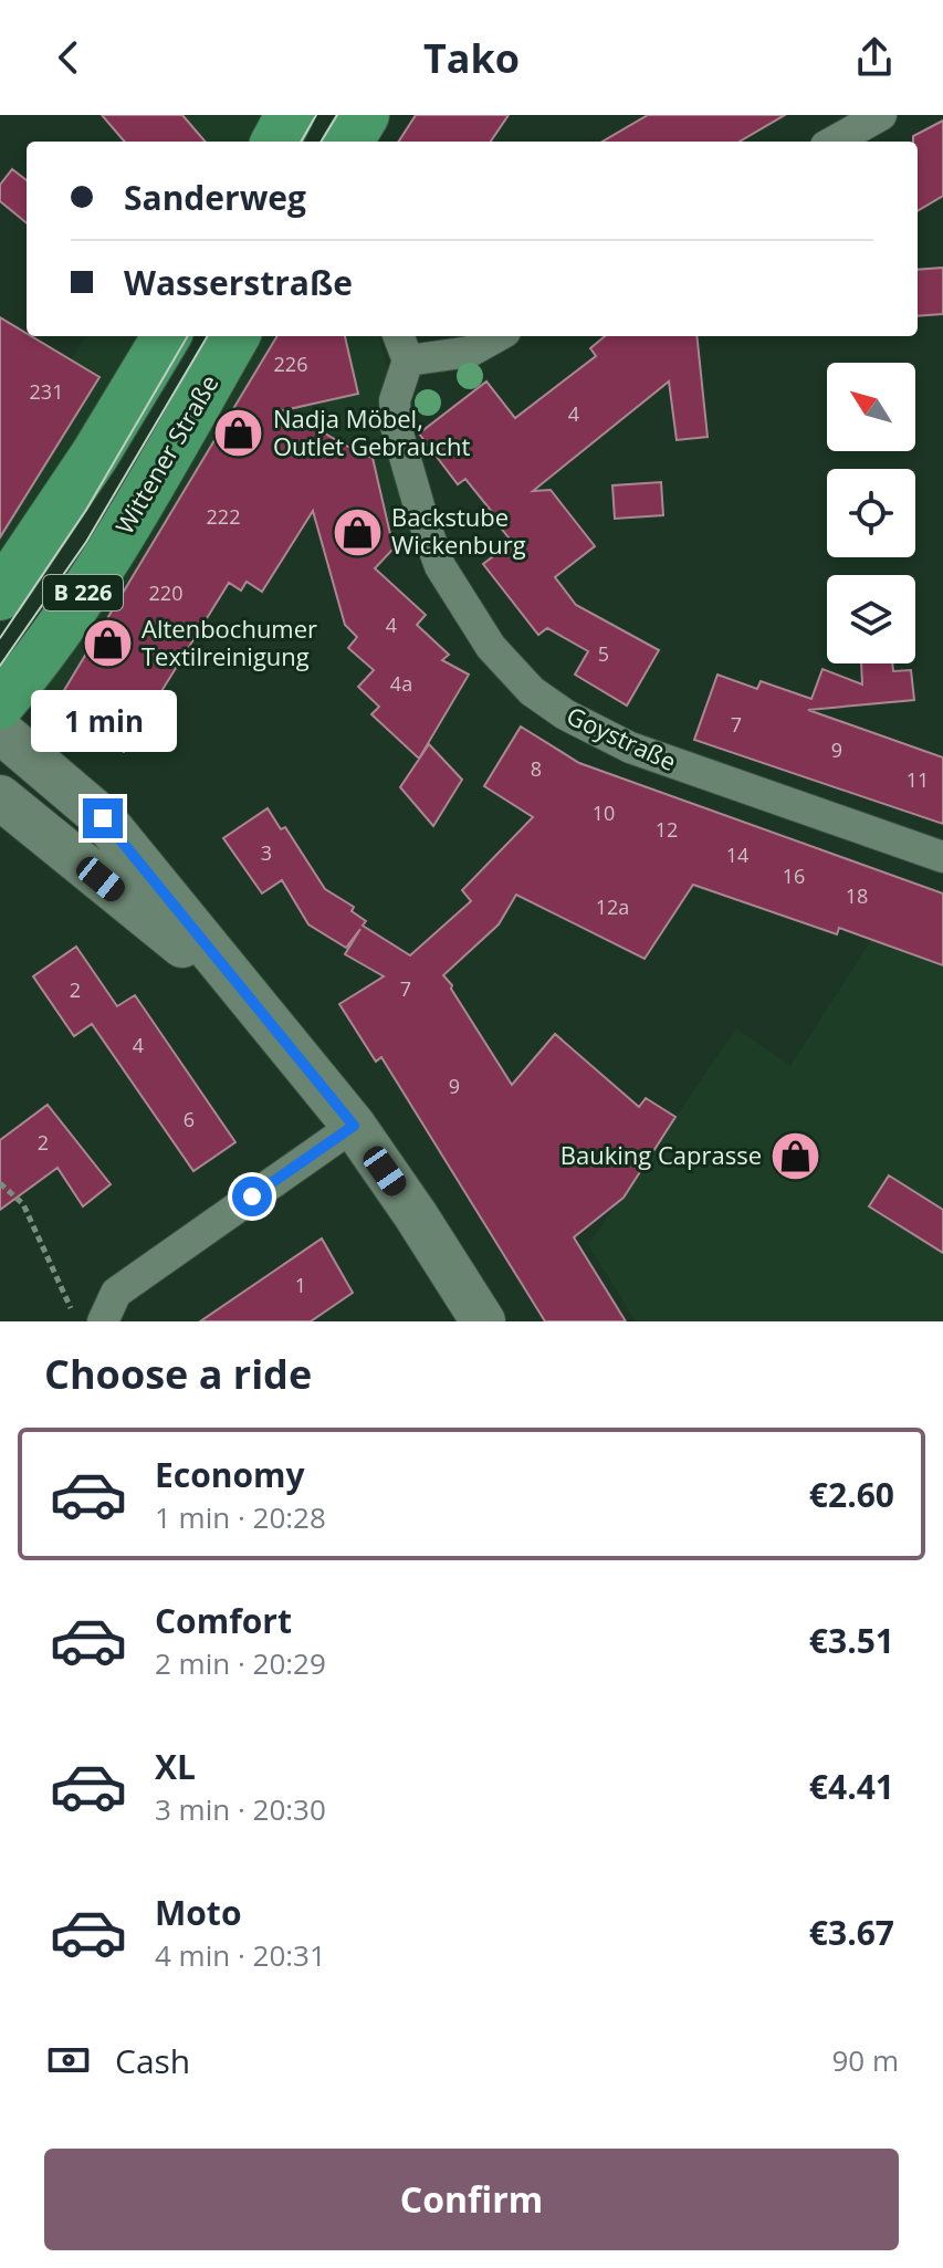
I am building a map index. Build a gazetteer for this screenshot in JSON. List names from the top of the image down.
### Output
{
  "streets": {
    "main road": ["Wittener Straße", "B 226"],
    "street": ["Goystraße"]
  },
  "places": {
    "shop": [
      "Nadja Möbel, Outlet Gebraucht",
      "Backstube Wickenburg",
      "Altenbochumer Textilreinigung",
      "Bauking Caprasse"
    ]
  },
  "house_numbers": [
    "226",
    "231",
    "4",
    "222",
    "220",
    "4",
    "5",
    "4a",
    "7",
    "9",
    "8",
    "11",
    "10",
    "12",
    "3",
    "14",
    "16",
    "18",
    "12a",
    "7",
    "2",
    "4",
    "9",
    "6",
    "2",
    "1"
  ],
  "north": "top left",
  "page": {
    "header": "Tako",
    "banner": ["Sanderweg", "Wasserstraße"],
    "bubble": "1 min",
    "heading": "Choose a ride",
    "list": [
      {
        "name": "Economy",
        "note": "1 min · 20:28",
        "value": "€2.60"
      },
      {
        "name": "Comfort",
        "note": "2 min · 20:29",
        "value": "€3.51"
      },
      {
        "name": "XL",
        "note": "3 min · 20:30",
        "value": "€4.41"
      },
      {
        "name": "Moto",
        "note": "4 min · 20:31",
        "value": "€3.67"
      }
    ],
    "pay": ["Cash", "90 m"],
    "buttons": "Confirm"
  }
}
